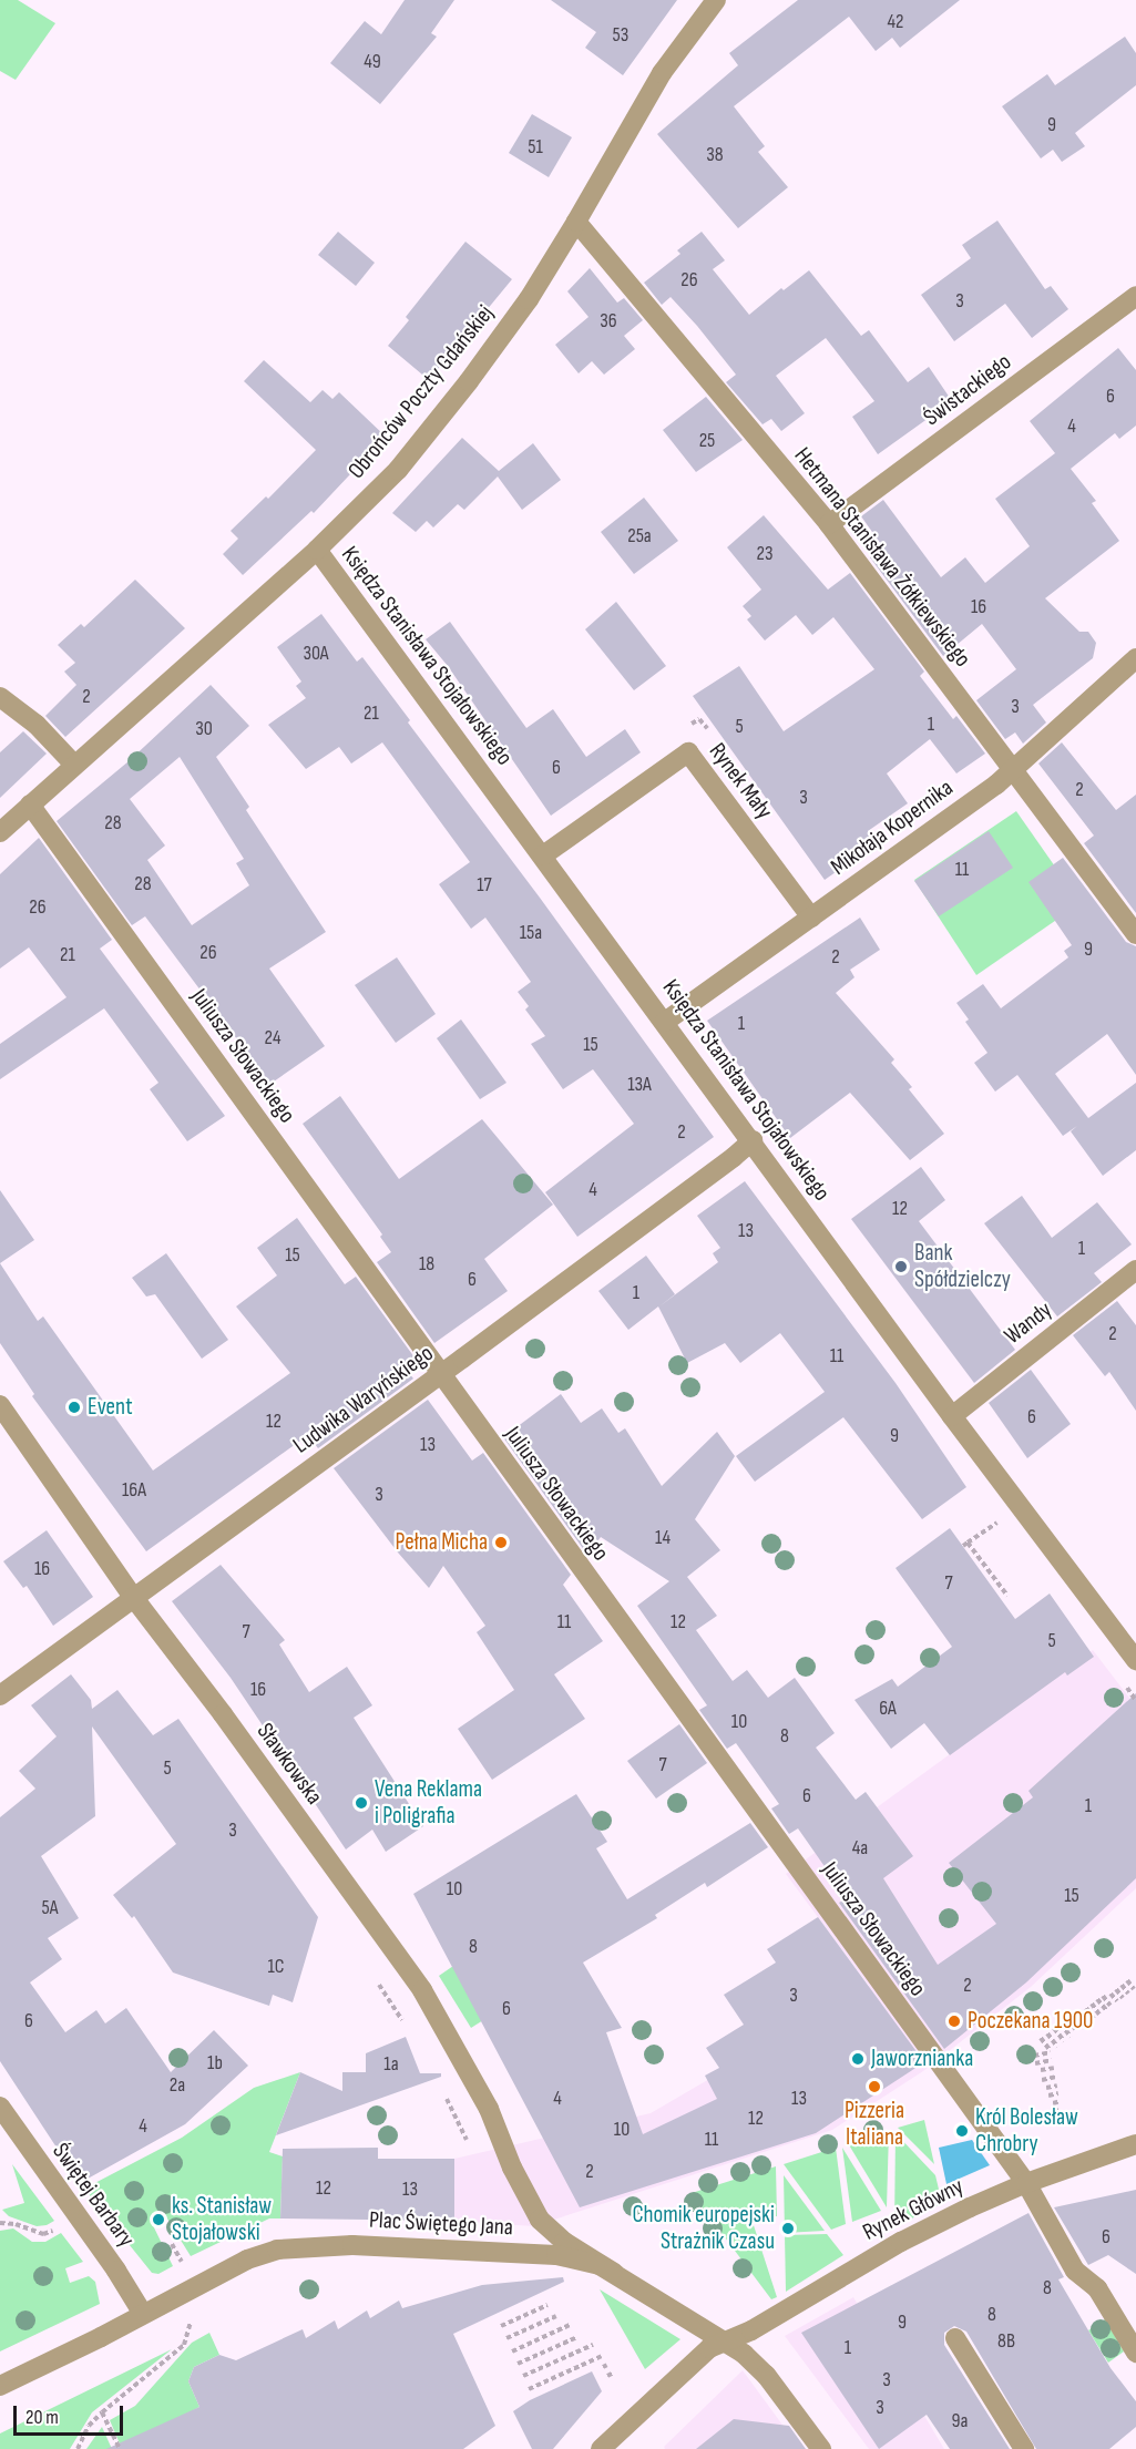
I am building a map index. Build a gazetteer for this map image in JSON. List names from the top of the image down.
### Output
{
  "streets": {
    "street": [
      "Świstackiego",
      "Obrońców Poczty Gdańskiej",
      "Hetmana Stanisława Żółkiewskiego",
      "Księdza Stanisława Stojałowskiego",
      "Rynek Mały",
      "Mikołaja Kopernika",
      "Juliusza Słowackiego",
      "Wandy",
      "Ludwika Waryńskiego",
      "Sławkowska",
      "Świętej Barbary",
      "Rynek Główny",
      "Plac Świętego Jana"
    ]
  },
  "crossings": [
    ["Świstackiego", "Hetmana Stanisława Żółkiewskiego"],
    ["Obrońców Poczty Gdańskiej", "Hetmana Stanisława Żółkiewskiego"],
    ["Obrońców Poczty Gdańskiej", "Księdza Stanisława Stojałowskiego"],
    ["Obrońców Poczty Gdańskiej", "Juliusza Słowackiego"],
    ["Hetmana Stanisława Żółkiewskiego", "Mikołaja Kopernika"],
    ["Księdza Stanisława Stojałowskiego", "Rynek Mały"],
    ["Księdza Stanisława Stojałowskiego", "Mikołaja Kopernika"],
    ["Księdza Stanisława Stojałowskiego", "Wandy"],
    ["Księdza Stanisława Stojałowskiego", "Ludwika Waryńskiego"],
    ["Rynek Mały", "Mikołaja Kopernika"],
    ["Juliusza Słowackiego", "Ludwika Waryńskiego"],
    ["Juliusza Słowackiego", "Rynek Główny"],
    ["Ludwika Waryńskiego", "Sławkowska"],
    ["Sławkowska", "Plac Świętego Jana"],
    ["Świętej Barbary", "Plac Świętego Jana"],
    ["Rynek Główny", "Plac Świętego Jana"]
  ],
  "places": [
    "Bank Spółdzielczy",
    "Event",
    "Pełna Micha",
    "Vena Reklama i Poligrafia",
    "Poczekana 1900",
    "Jaworznianka",
    "Pizzeria Italiana",
    "Król Bolesław Chrobry",
    "ks. Stanisław Stojałowski",
    "Chomik europejski Strażnik Czasu"
  ],
  "house_numbers": [
    "42",
    "53",
    "49",
    "9",
    "51",
    "38",
    "26",
    "3",
    "36",
    "6",
    "4",
    "25",
    "25a",
    "23",
    "16",
    "30A",
    "2",
    "3",
    "21",
    "1",
    "5",
    "30",
    "6",
    "2",
    "3",
    "28",
    "11",
    "28",
    "17",
    "26",
    "15a",
    "9",
    "26",
    "21",
    "2",
    "1",
    "24",
    "15",
    "13A",
    "2",
    "4",
    "12",
    "13",
    "1",
    "15",
    "18",
    "6",
    "1",
    "2",
    "11",
    "6",
    "12",
    "9",
    "13",
    "16A",
    "3",
    "14",
    "16",
    "7",
    "11",
    "12",
    "7",
    "5",
    "16",
    "6A",
    "10",
    "8",
    "7",
    "5",
    "6",
    "1",
    "3",
    "4a",
    "10",
    "15",
    "5A",
    "8",
    "1C",
    "2",
    "3",
    "6",
    "6",
    "1b",
    "1a",
    "2a",
    "4",
    "13",
    "12",
    "4",
    "10",
    "11",
    "2",
    "12",
    "13",
    "6",
    "8",
    "8",
    "9",
    "8B",
    "1",
    "3",
    "3",
    "9a"
  ],
  "scale_bar": "20 m"
}
